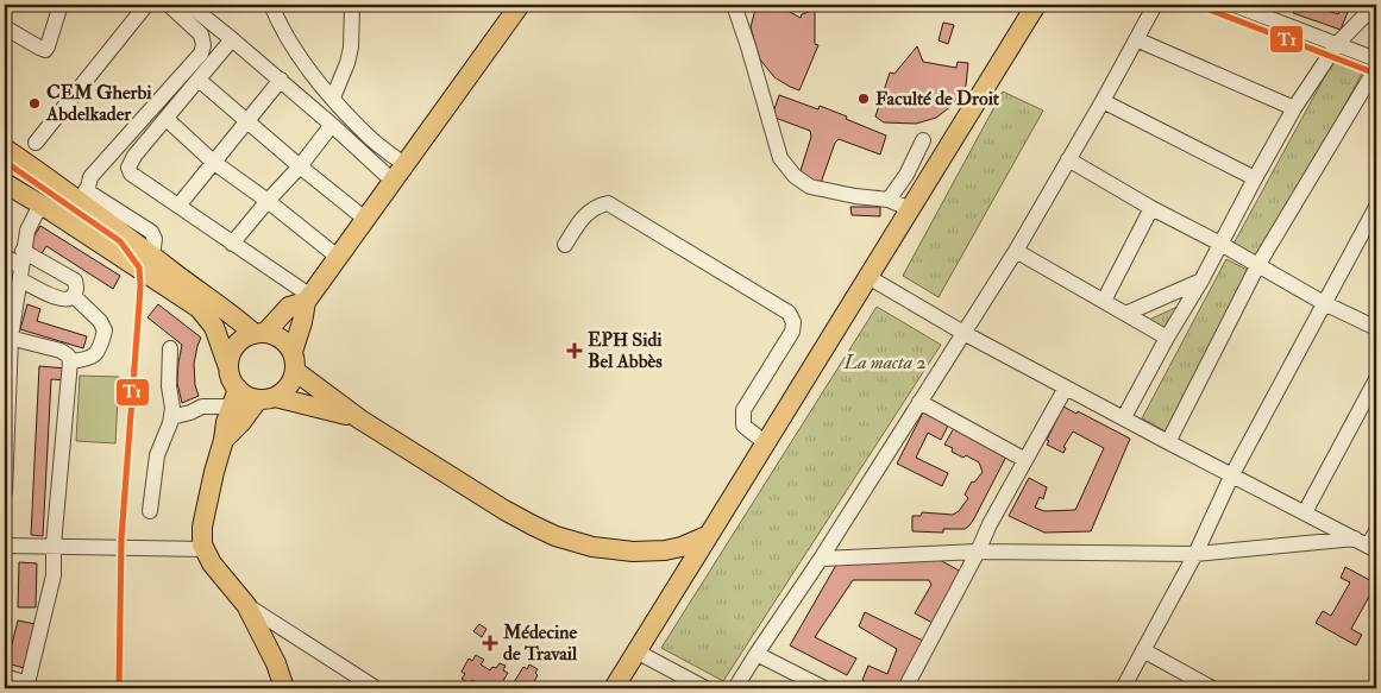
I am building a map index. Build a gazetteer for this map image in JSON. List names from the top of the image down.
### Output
{
  "parks": ["La macta 2"],
  "places": {
    "other": ["Faculté de Droit", "CEM Gherbi Abdelkader"],
    "health": ["EPH Sidi Bel Abbès", "Médecine de Travail"]
  },
  "lines": ["transit line T1"]
}
